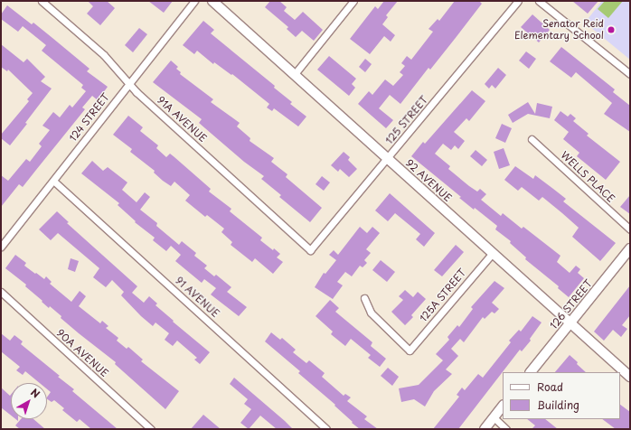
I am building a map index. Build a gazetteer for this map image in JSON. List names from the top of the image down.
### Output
{
  "streets": {
    "street": [
      "124 STREET",
      "91A AVENUE",
      "125 STREET",
      "WELLS PLACE",
      "92 AVENUE",
      "125A STREET",
      "91 AVENUE",
      "126 STREET",
      "90A AVENUE"
    ]
  },
  "crossings": [
    ["124 STREET", "91A AVENUE"],
    ["124 STREET", "91 AVENUE"],
    ["91A AVENUE", "125 STREET"],
    ["125 STREET", "92 AVENUE"],
    ["92 AVENUE", "125A STREET"],
    ["92 AVENUE", "126 STREET"]
  ],
  "places": ["Senator Reid Elementary School"],
  "legend": ["Road", "Building"],
  "north": "top right"
}
